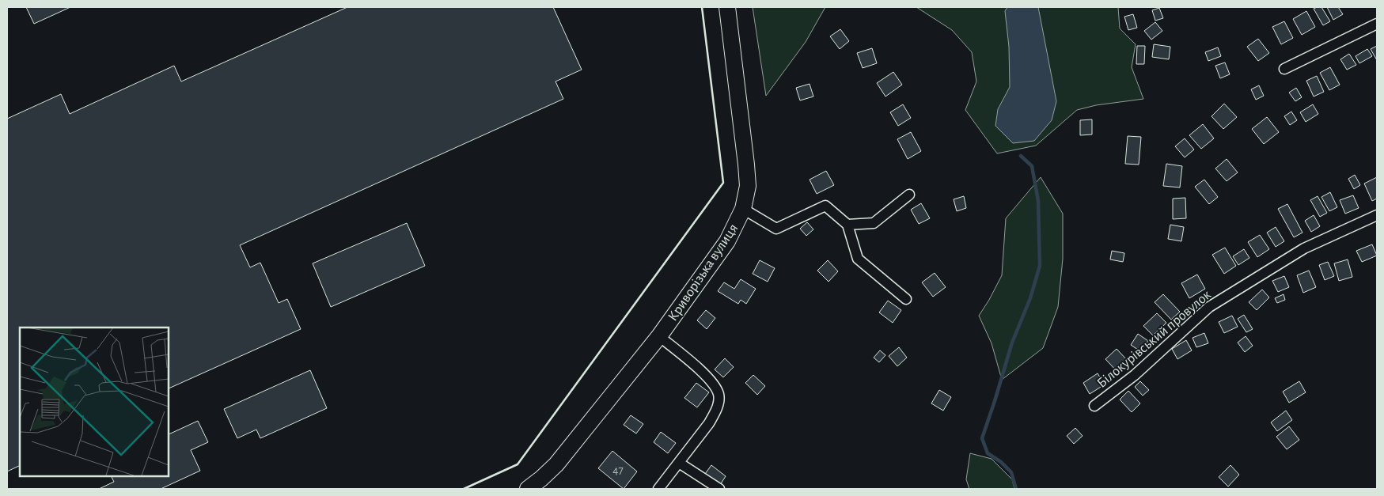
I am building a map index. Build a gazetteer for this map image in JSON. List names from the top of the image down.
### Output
{
  "streets": {
    "main road": ["Криворізька вулиця"],
    "street": ["Білокурівський провулок"]
  },
  "house_numbers": ["47"]
}
